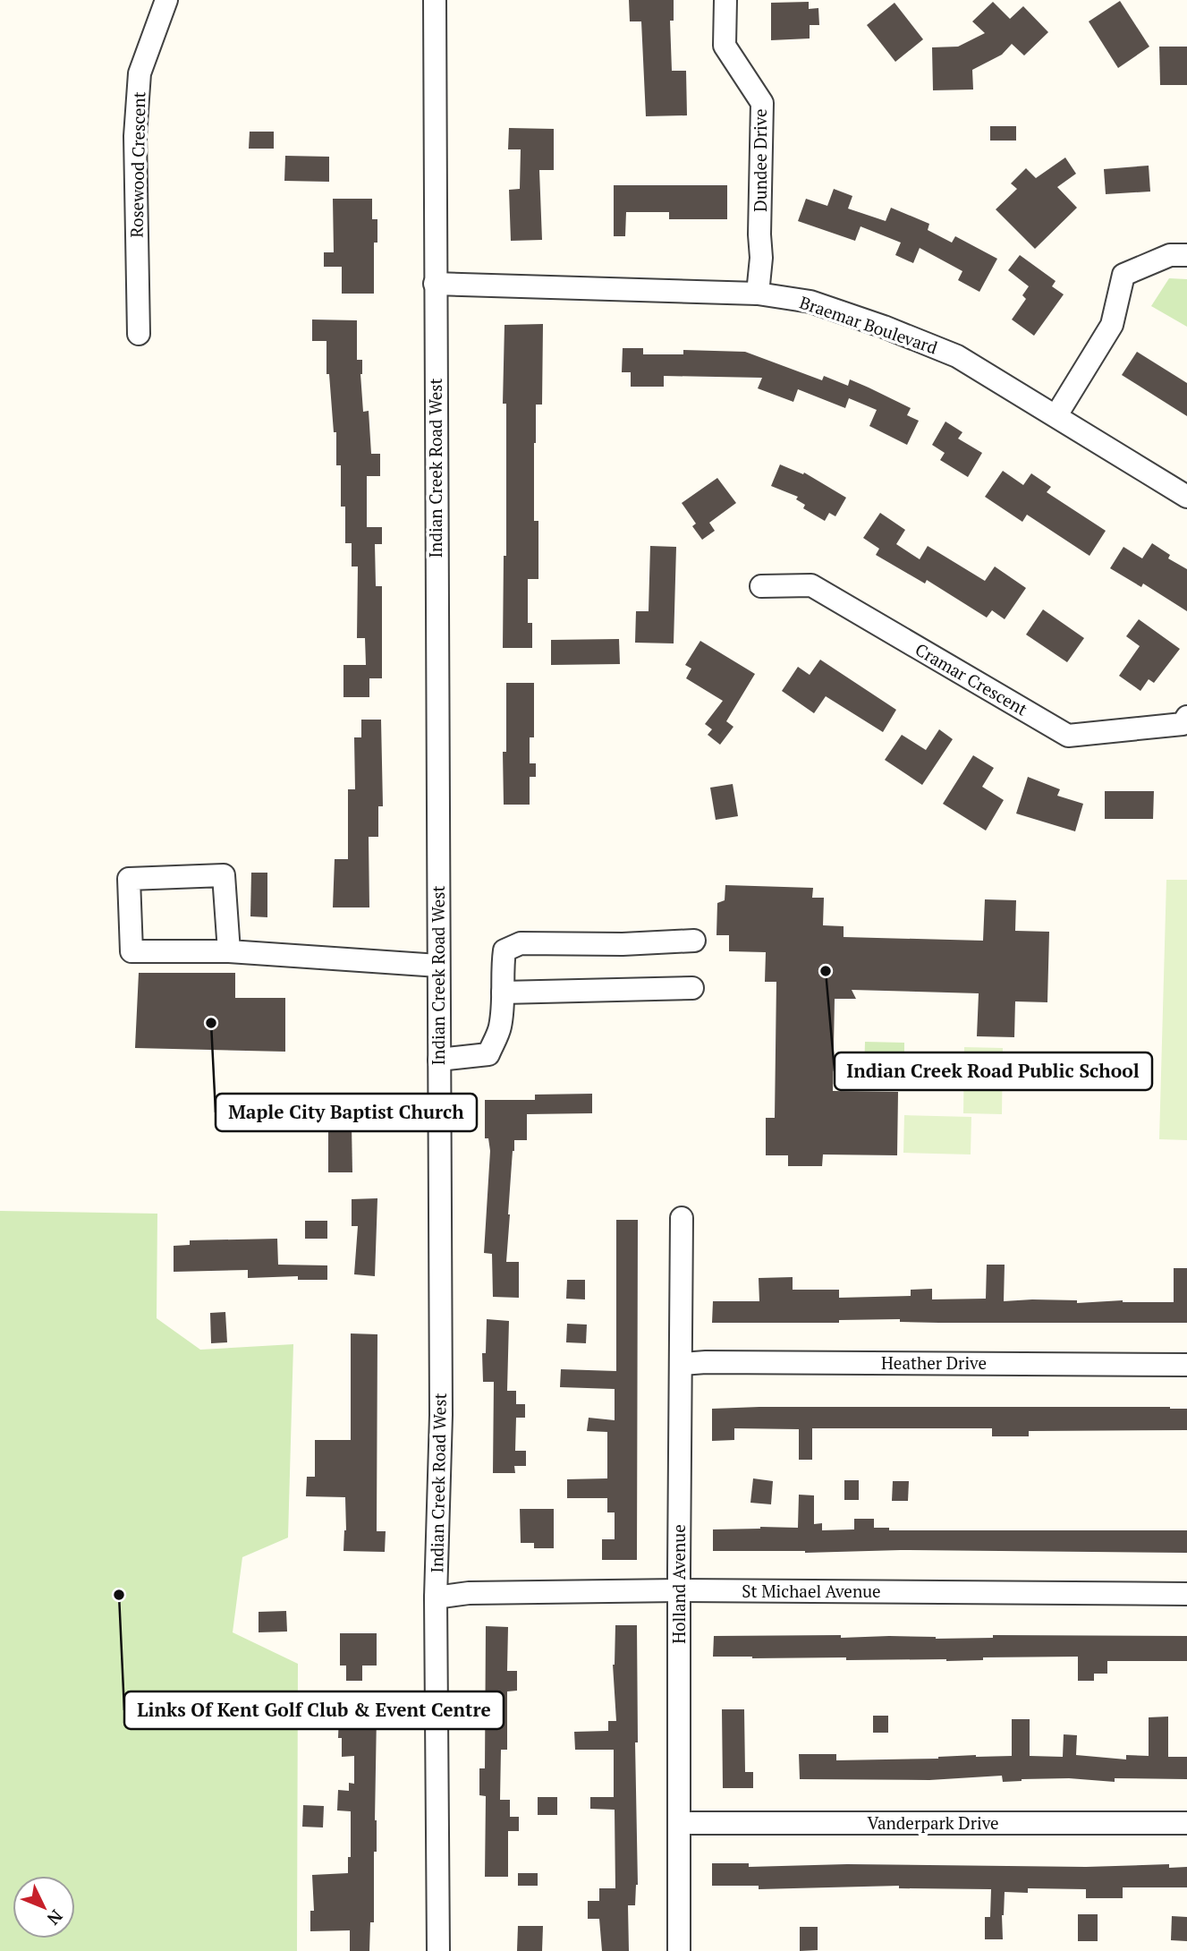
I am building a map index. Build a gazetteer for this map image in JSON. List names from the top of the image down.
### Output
{
  "streets": {
    "street": [
      "Dundee Drive",
      "Rosewood Crescent",
      "Braemar Boulevard",
      "Indian Creek Road West",
      "Cramar Crescent",
      "Heather Drive",
      "Holland Avenue",
      "St Michael Avenue",
      "Vanderpark Drive"
    ]
  },
  "crossings": [
    ["Dundee Drive", "Braemar Boulevard"],
    ["Braemar Boulevard", "Indian Creek Road West"],
    ["Indian Creek Road West", "St Michael Avenue"],
    ["Heather Drive", "Holland Avenue"],
    ["Holland Avenue", "St Michael Avenue"],
    ["Holland Avenue", "Vanderpark Drive"]
  ],
  "places": ["Indian Creek Road Public School", "Maple City Baptist Church", "Links Of Kent Golf Club & Event Centre"],
  "north": "bottom right"
}
